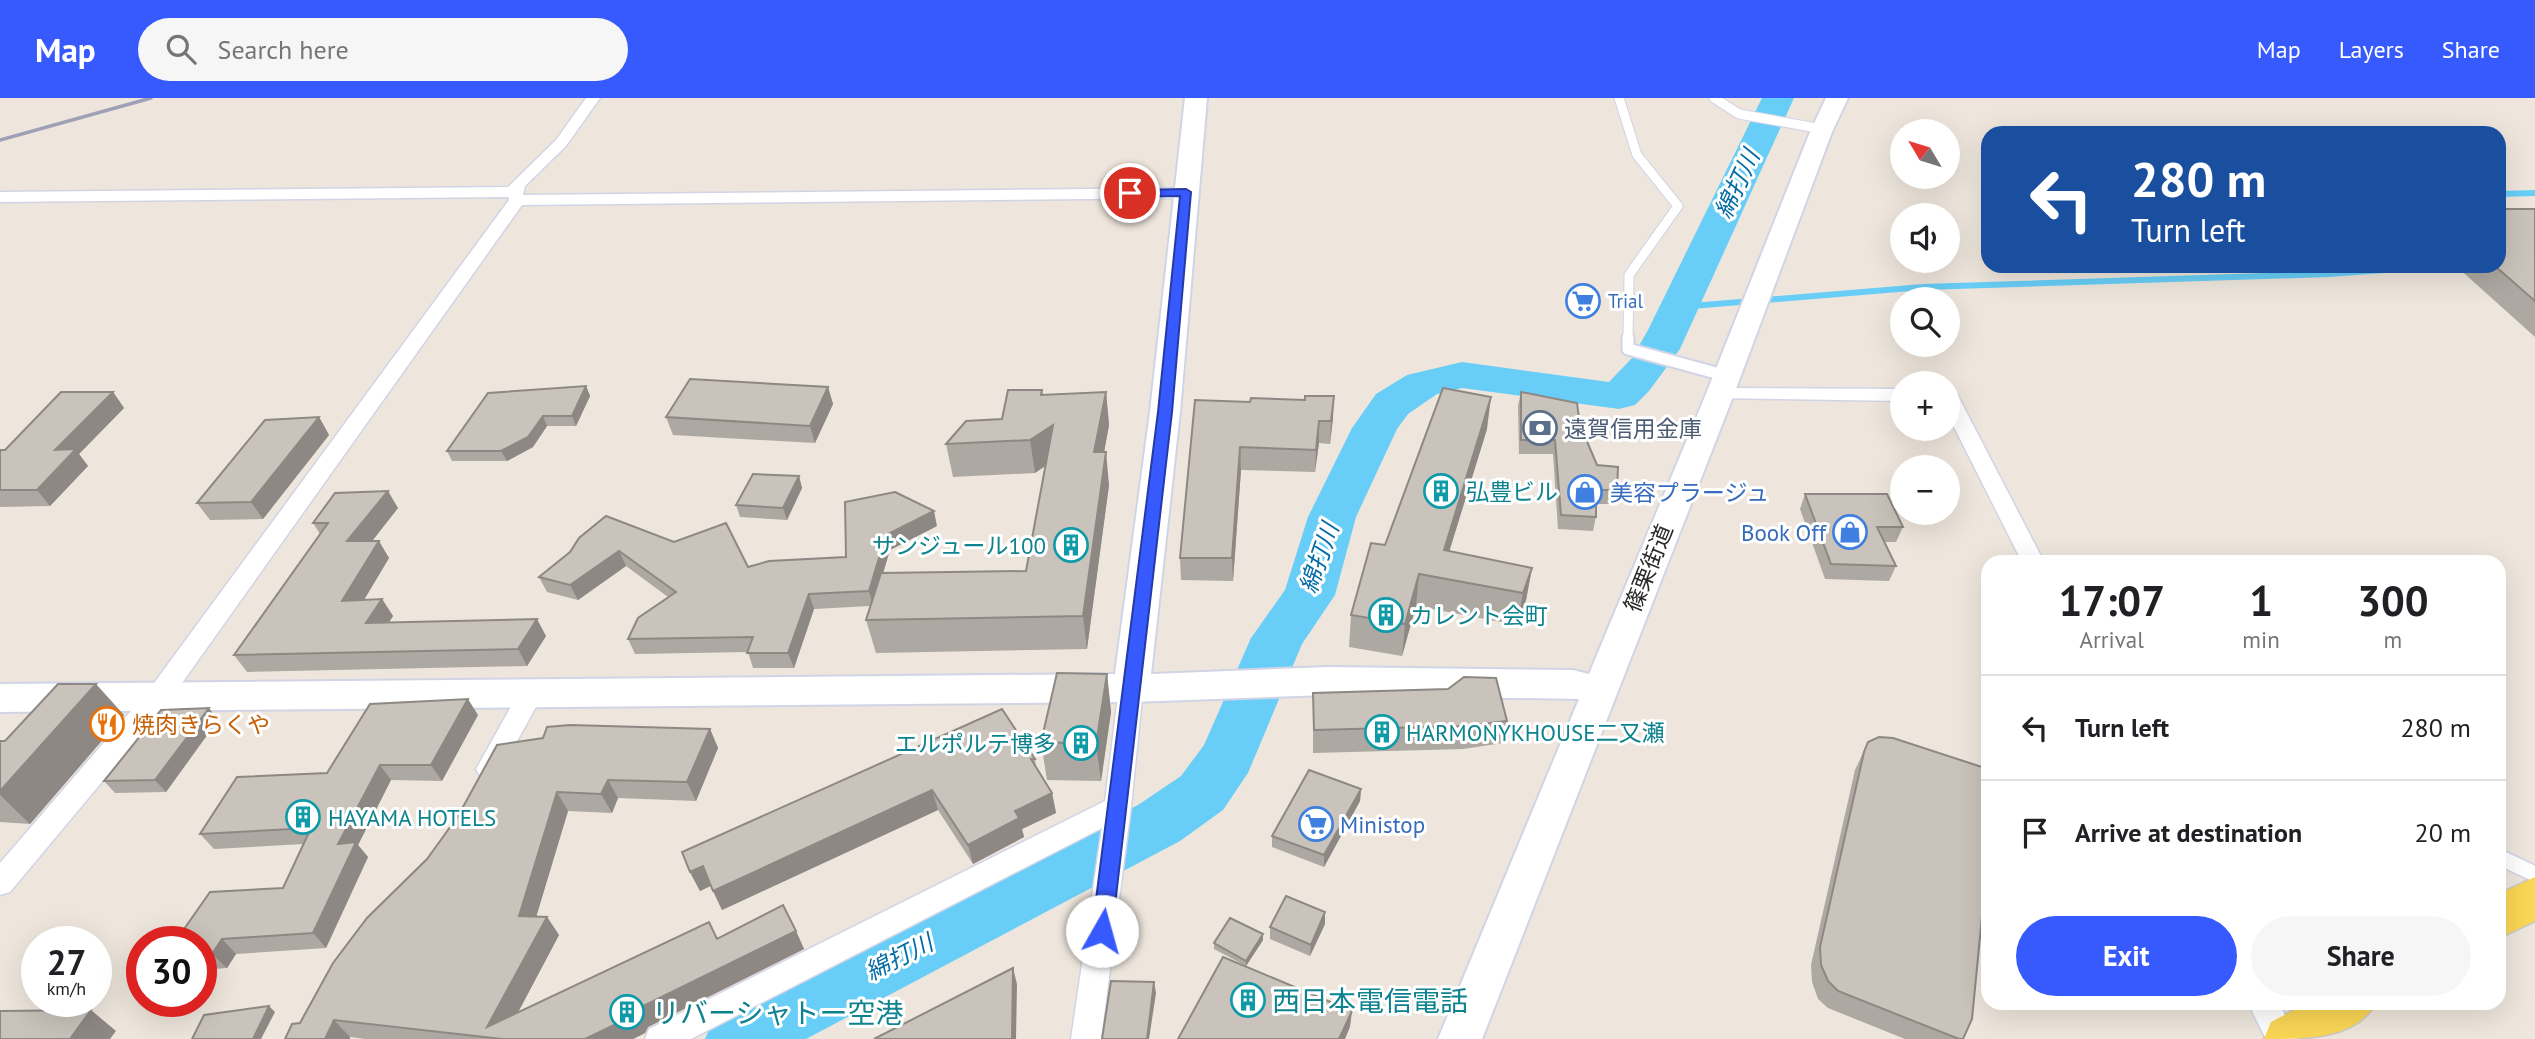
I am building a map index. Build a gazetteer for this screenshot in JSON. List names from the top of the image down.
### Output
{
  "streets": {
    "street": ["篠栗街道"]
  },
  "water": ["綿打川"],
  "places": {
    "supermarket": ["Trial", "Ministop"],
    "bank": ["遠賀信用金庫"],
    "building": [
      "弘豊ビル",
      "サンジュール100",
      "カレント会町",
      "HARMONYKHOUSE二又瀬",
      "エルポルテ博多",
      "HAYAMA HOTELS",
      "西日本電信電話",
      "リバーシャトー空港"
    ],
    "shop": ["美容プラージュ", "Book Off"],
    "restaurant": ["焼肉きらくや"]
  },
  "north": "top left",
  "page": {
    "header": "Map",
    "search": "Search here",
    "nav": ["Map", "Layers", "Share"],
    "map_buttons": ["+", "−"],
    "turn": ["280 m", "Turn left"],
    "eta": [
      "17:07",
      "Arrival",
      "1",
      "min",
      "300",
      "m"
    ],
    "list": [
      {
        "name": "Turn left",
        "value": "280 m"
      },
      {
        "name": "Arrive at destination",
        "value": "20 m"
      }
    ],
    "buttons": ["Exit", "Share"],
    "speed": "27 km/h",
    "limit": "30"
  }
}
